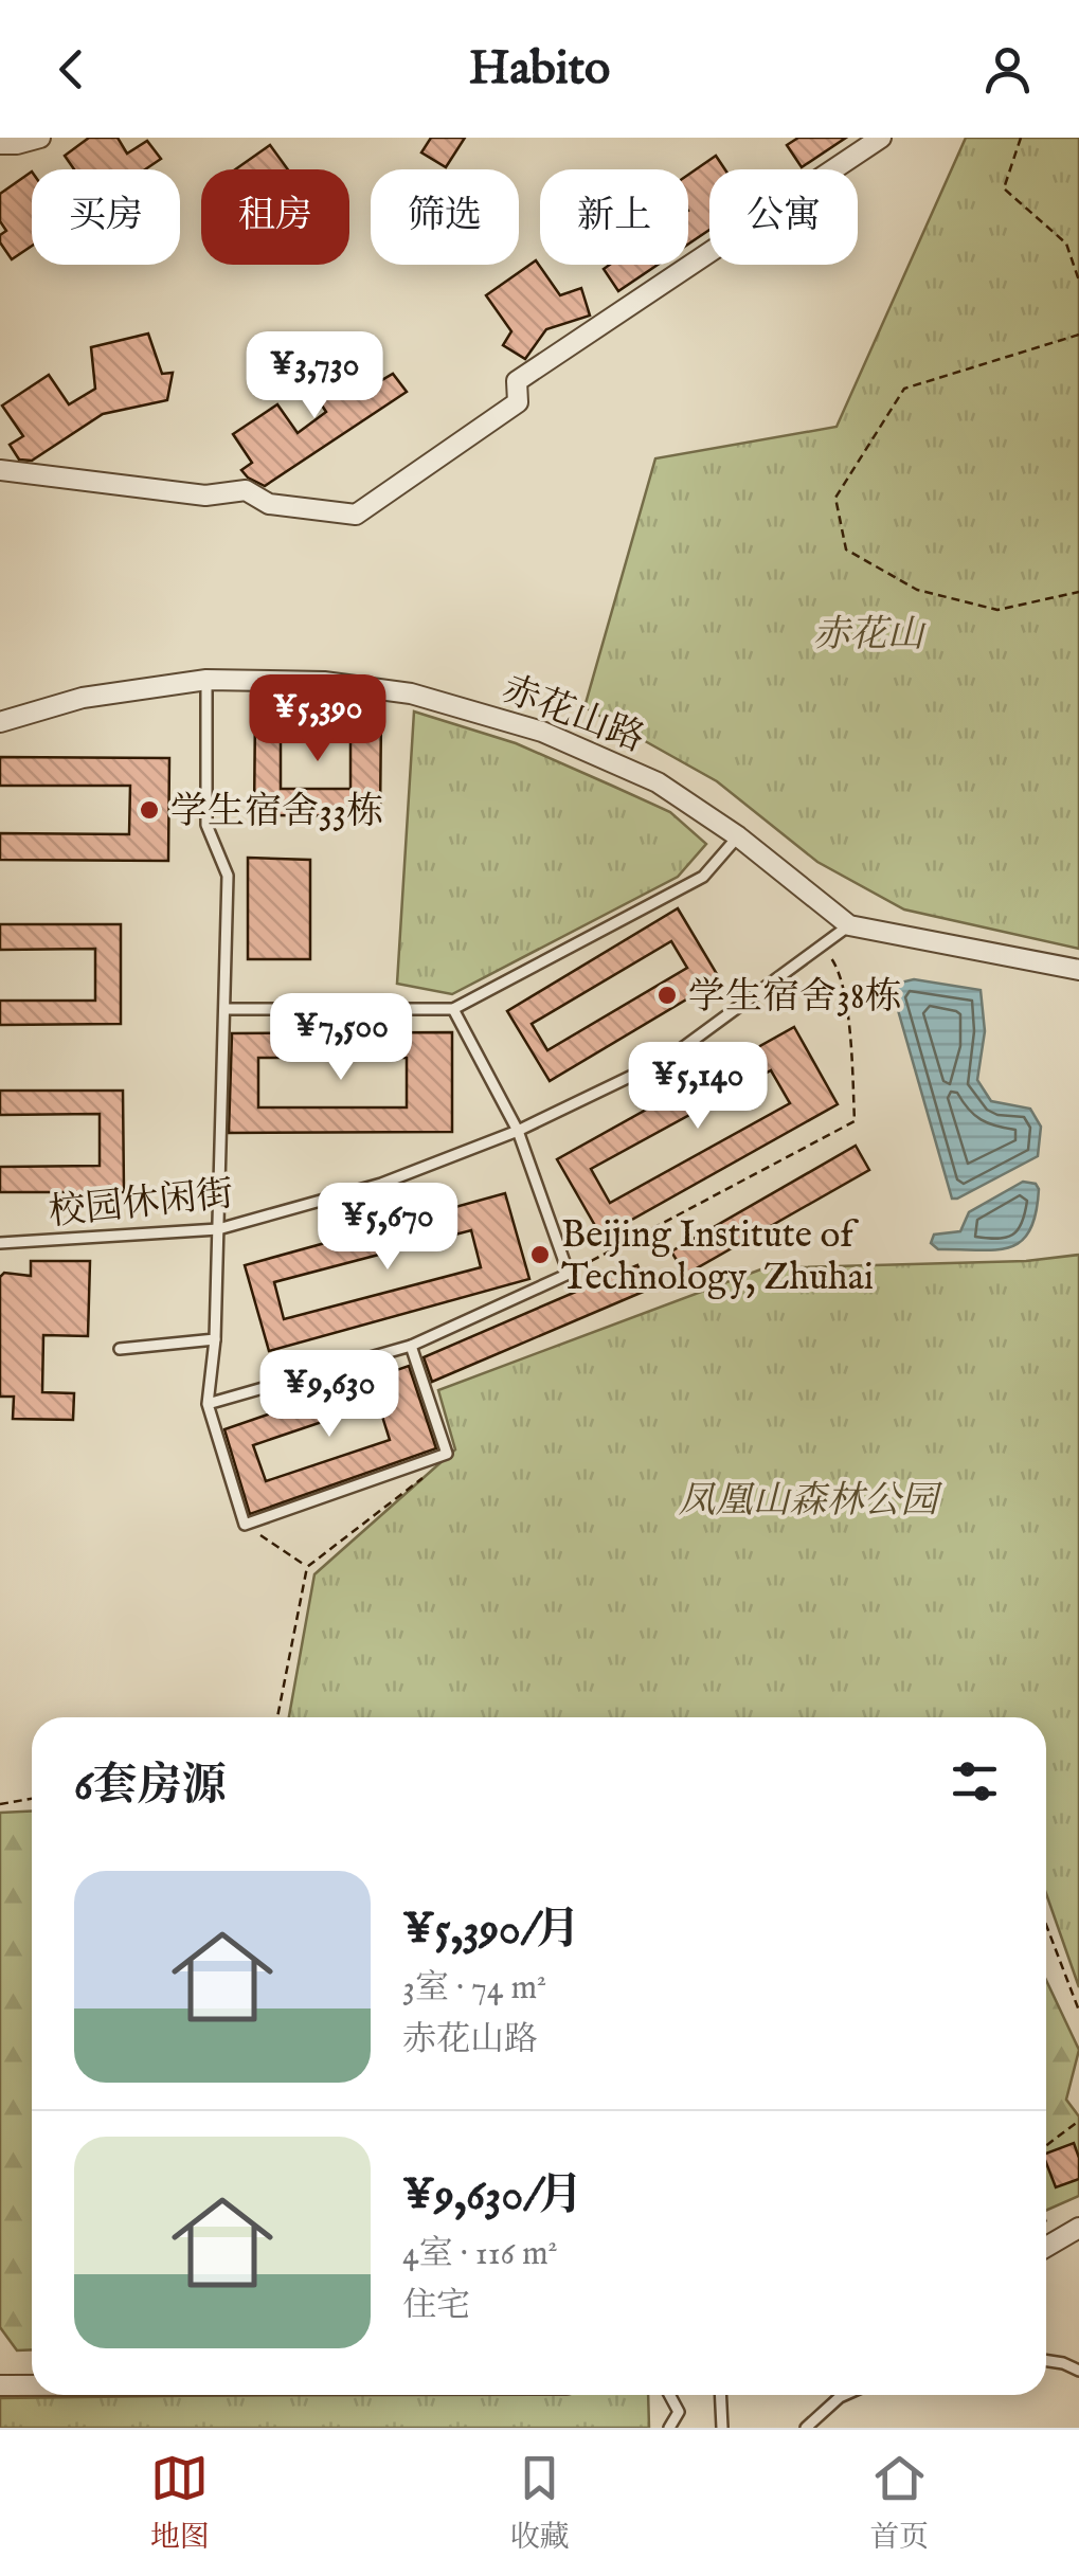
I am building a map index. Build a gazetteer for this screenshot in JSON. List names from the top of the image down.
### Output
{
  "streets": {
    "street": ["赤花山路"],
    "lane": ["校园休闲街"]
  },
  "crossings": [
    ["赤花山路", "校园休闲街"]
  ],
  "parks": ["赤花山", "凤凰山森林公园"],
  "places": ["学生宿舍33栋", "学生宿舍38栋", "Beijing Institute of Technology, Zhuhai"],
  "page": {
    "header": "Habito",
    "chip": [
      "买房",
      "租房",
      "筛选",
      "新上",
      "公寓"
    ],
    "price": [
      "¥3,730",
      "¥5,390",
      "¥7,500",
      "¥5,140",
      "¥5,670",
      "¥9,630"
    ],
    "heading": "6套房源",
    "list": [
      {
        "name": "¥5,390/月",
        "note": "3室 · 74 m² · 赤花山路"
      },
      {
        "name": "¥9,630/月",
        "note": "4室 · 116 m² · 住宅"
      }
    ],
    "tabs": ["地图", "收藏", "首页"]
  }
}
